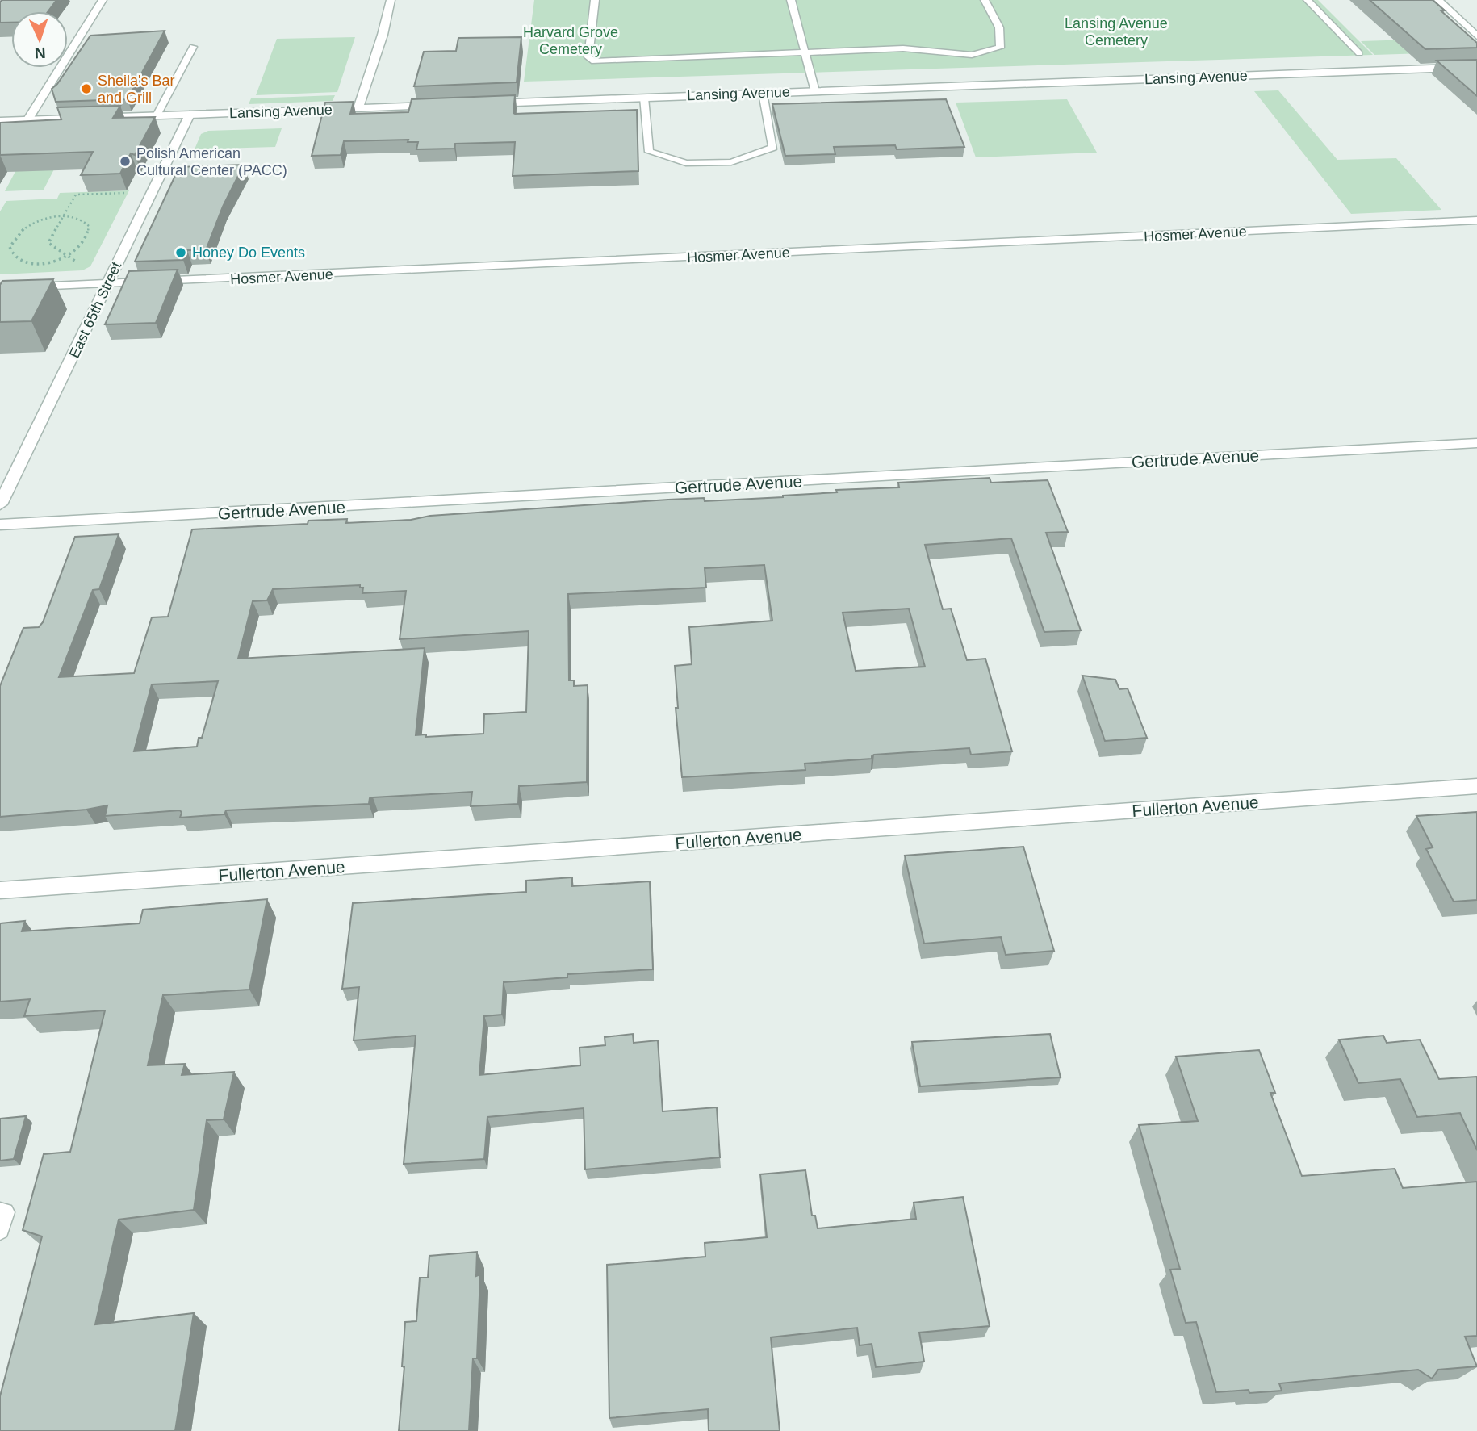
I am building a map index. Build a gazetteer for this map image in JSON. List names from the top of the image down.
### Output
{
  "streets": {
    "street": [
      "Lansing Avenue",
      "Hosmer Avenue",
      "East 65th Street",
      "Gertrude Avenue",
      "Fullerton Avenue"
    ]
  },
  "crossings": [
    ["Lansing Avenue", "East 65th Street"],
    ["Hosmer Avenue", "East 65th Street"]
  ],
  "parks": ["Lansing Avenue Cemetery", "Harvard Grove Cemetery"],
  "places": ["Sheila's Bar and Grill", "Polish American Cultural Center (PACC)", "Honey Do Events"],
  "north": "bottom"
}
